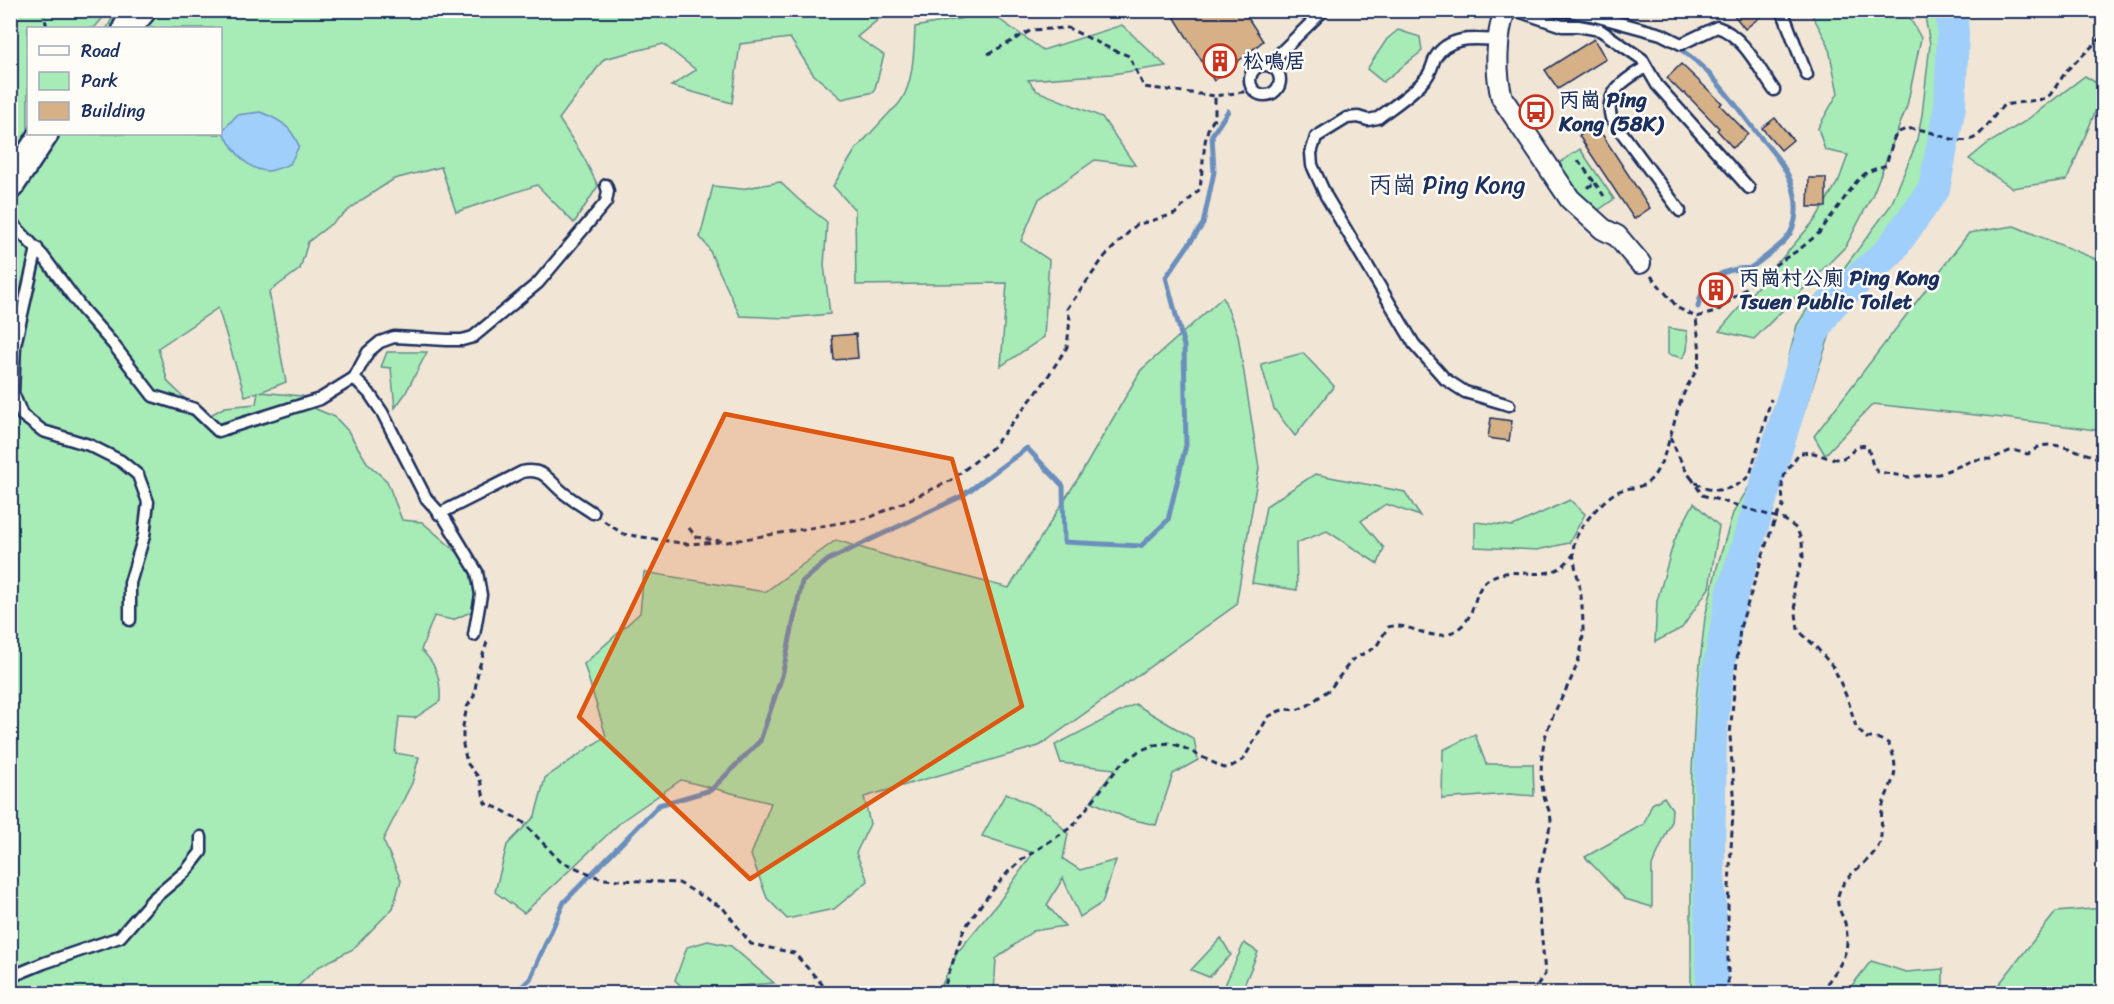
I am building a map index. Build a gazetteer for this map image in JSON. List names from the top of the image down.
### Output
{
  "districts": ["丙崗 Ping Kong"],
  "places": {
    "building": ["松鳴居", "丙崗村公廁 Ping Kong Tsuen Public Toilet"],
    "bus stop": ["丙崗 Ping Kong (58K)"]
  },
  "legend": ["Road", "Park", "Building"]
}
